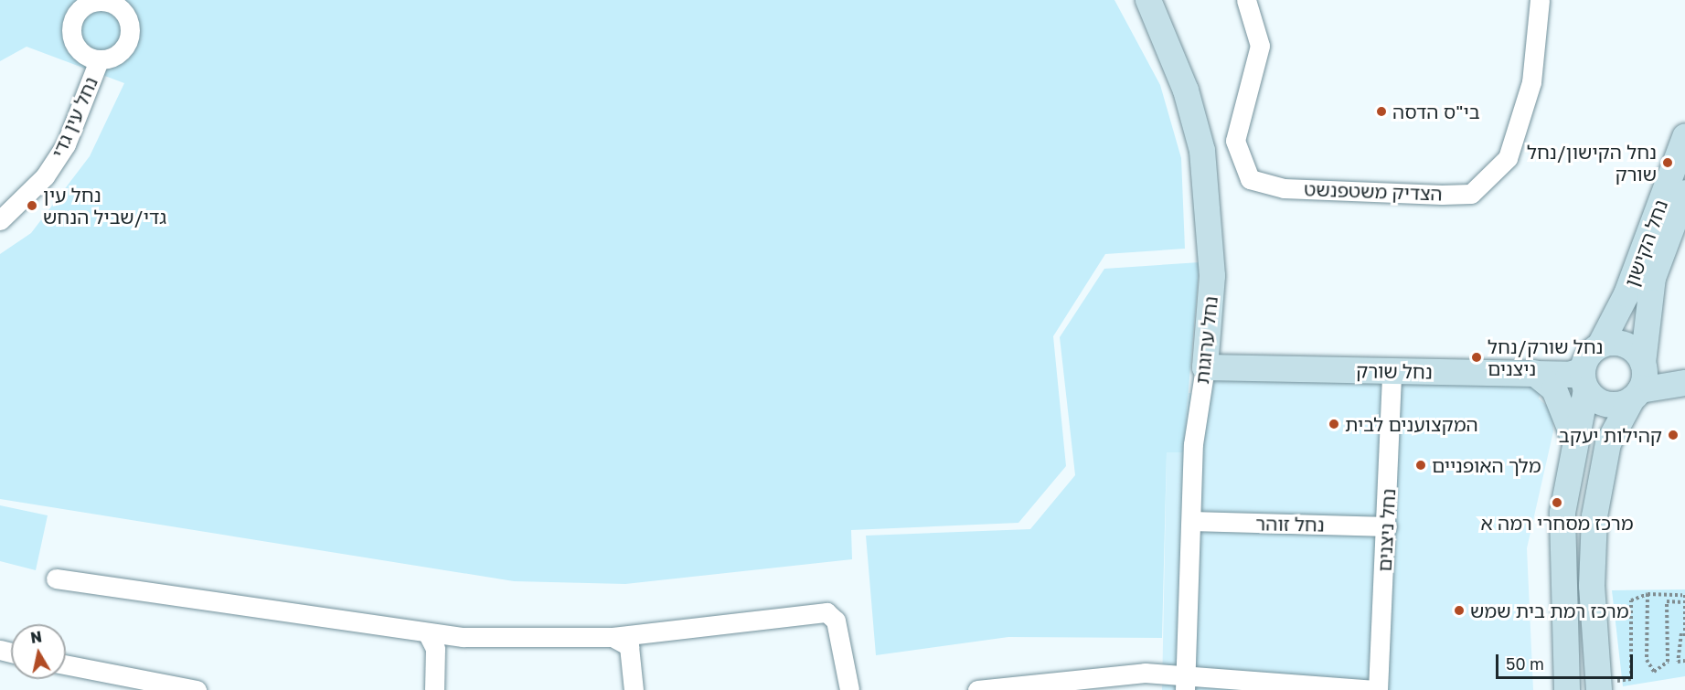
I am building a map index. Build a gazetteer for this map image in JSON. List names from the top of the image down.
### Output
{
  "streets": {
    "main road": ["נחל הקישון", "נחל ערוגות", "נחל שורק"],
    "street": [
      "נחל עין גדי",
      "הצדיק משטפנשט",
      "נחל זוהר",
      "נחל ניצנים"
    ]
  },
  "crossings": [
    ["נחל הקישון", "נחל שורק"],
    ["נחל ערוגות", "נחל שורק"],
    ["נחל ערוגות", "נחל זוהר"],
    ["נחל ערוגות", "נחל ניצנים"],
    ["נחל שורק", "נחל ניצנים"],
    ["נחל זוהר", "נחל ניצנים"]
  ],
  "places": [
    "בי\"ס הדסה",
    "נחל הקישון/נחל שורק",
    "נחל עין גדי/שביל הנחש",
    "נחל שורק/נחל ניצנים",
    "המקצוענים לבית",
    "קהילות יעקב",
    "מלך האופניים",
    "מרכז מסחרי רמה א",
    "מרכז רמת בית שמש"
  ],
  "scale_bar": "50 m",
  "north": "top"
}
